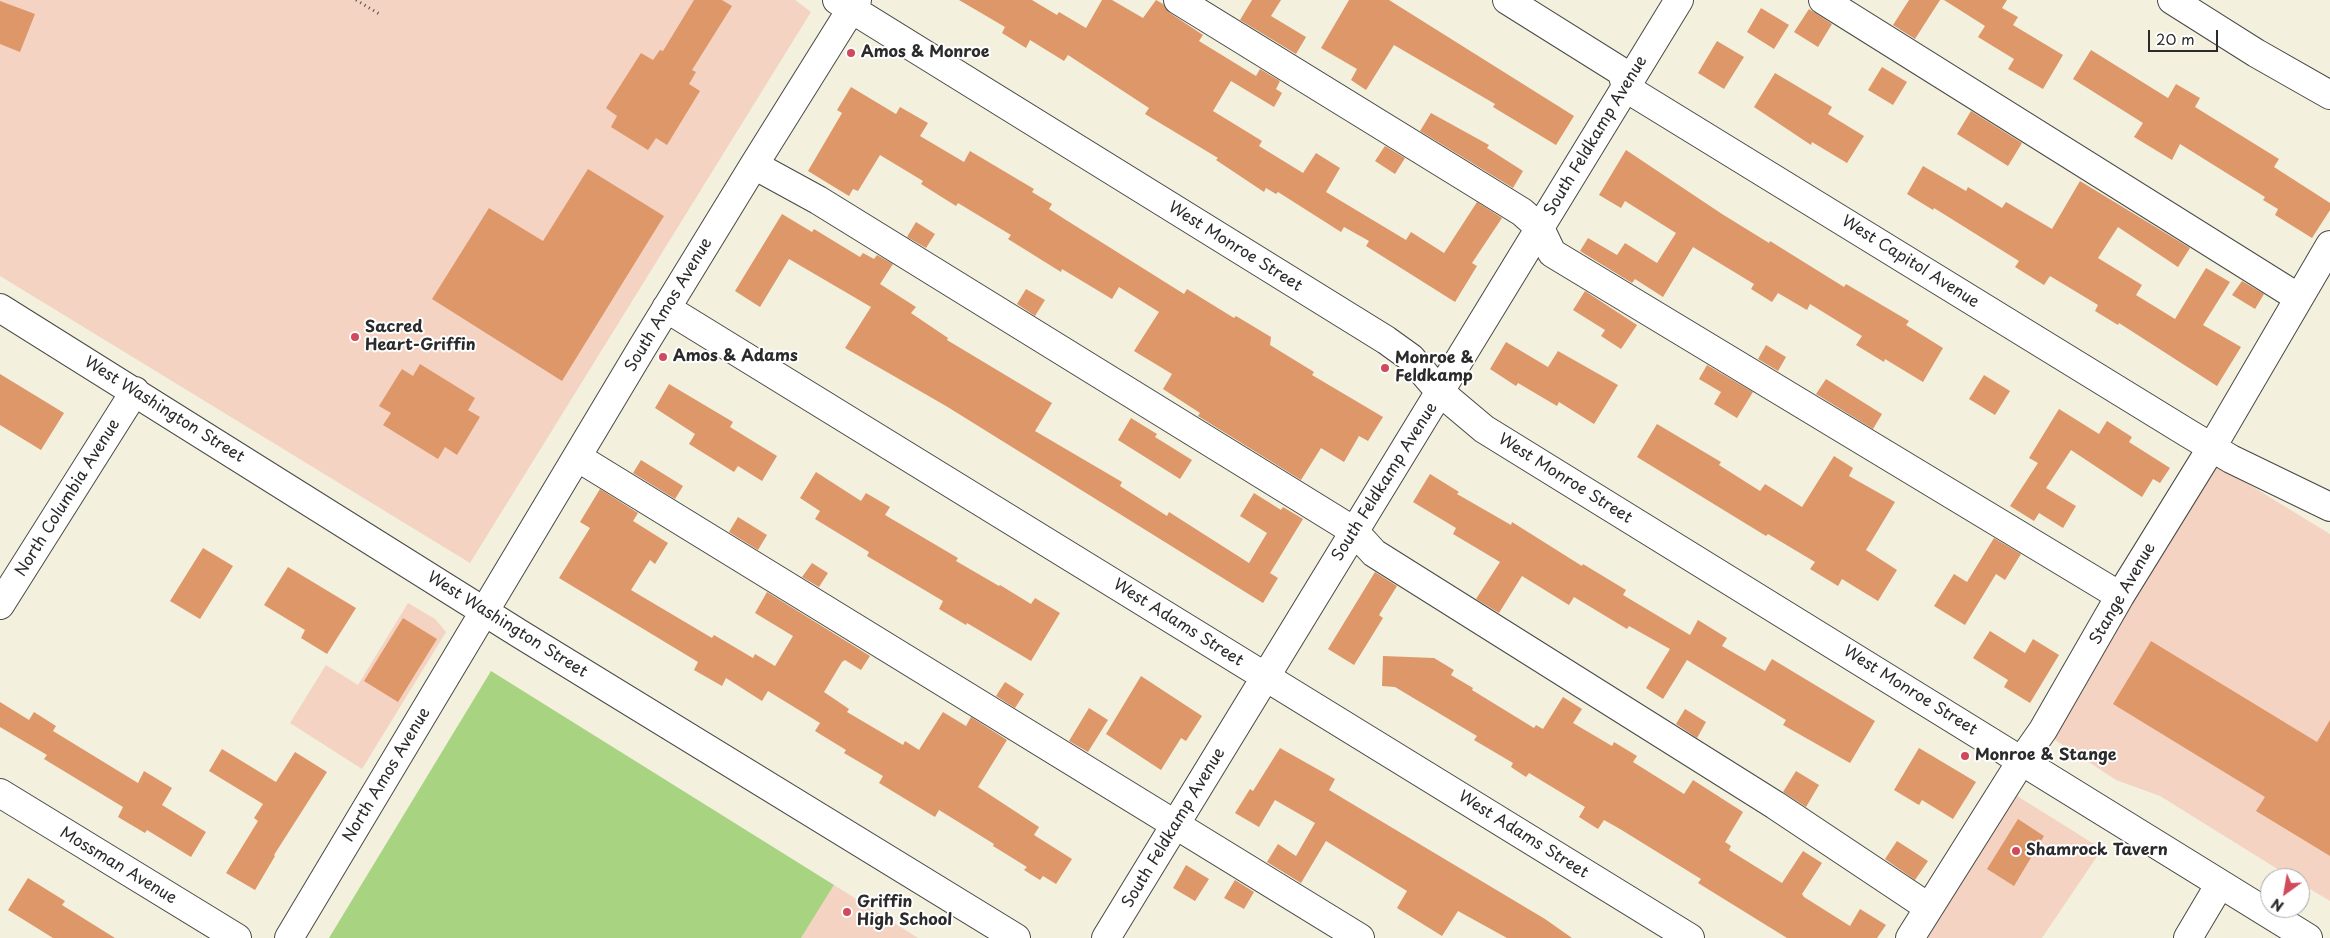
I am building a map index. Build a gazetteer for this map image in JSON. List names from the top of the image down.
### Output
{
  "streets": {
    "street": [
      "South Feldkamp Avenue",
      "West Monroe Street",
      "West Capitol Avenue",
      "South Amos Avenue",
      "West Washington Street",
      "North Columbia Avenue",
      "Stange Avenue",
      "West Adams Street",
      "North Amos Avenue",
      "Mossman Avenue"
    ]
  },
  "crossings": [
    ["South Feldkamp Avenue", "West Monroe Street"],
    ["South Feldkamp Avenue", "West Capitol Avenue"],
    ["South Feldkamp Avenue", "West Adams Street"],
    ["West Monroe Street", "South Amos Avenue"],
    ["West Monroe Street", "Stange Avenue"],
    ["West Capitol Avenue", "Stange Avenue"],
    ["South Amos Avenue", "West Washington Street"],
    ["South Amos Avenue", "West Adams Street"],
    ["South Amos Avenue", "North Amos Avenue"],
    ["West Washington Street", "North Columbia Avenue"],
    ["West Washington Street", "North Amos Avenue"]
  ],
  "places": [
    "Amos & Monroe",
    "Sacred Heart-Griffin",
    "Amos & Adams",
    "Monroe & Feldkamp",
    "Monroe & Stange",
    "Shamrock Tavern",
    "Griffin High School"
  ],
  "scale_bar": "20 m",
  "north": "bottom left"
}
